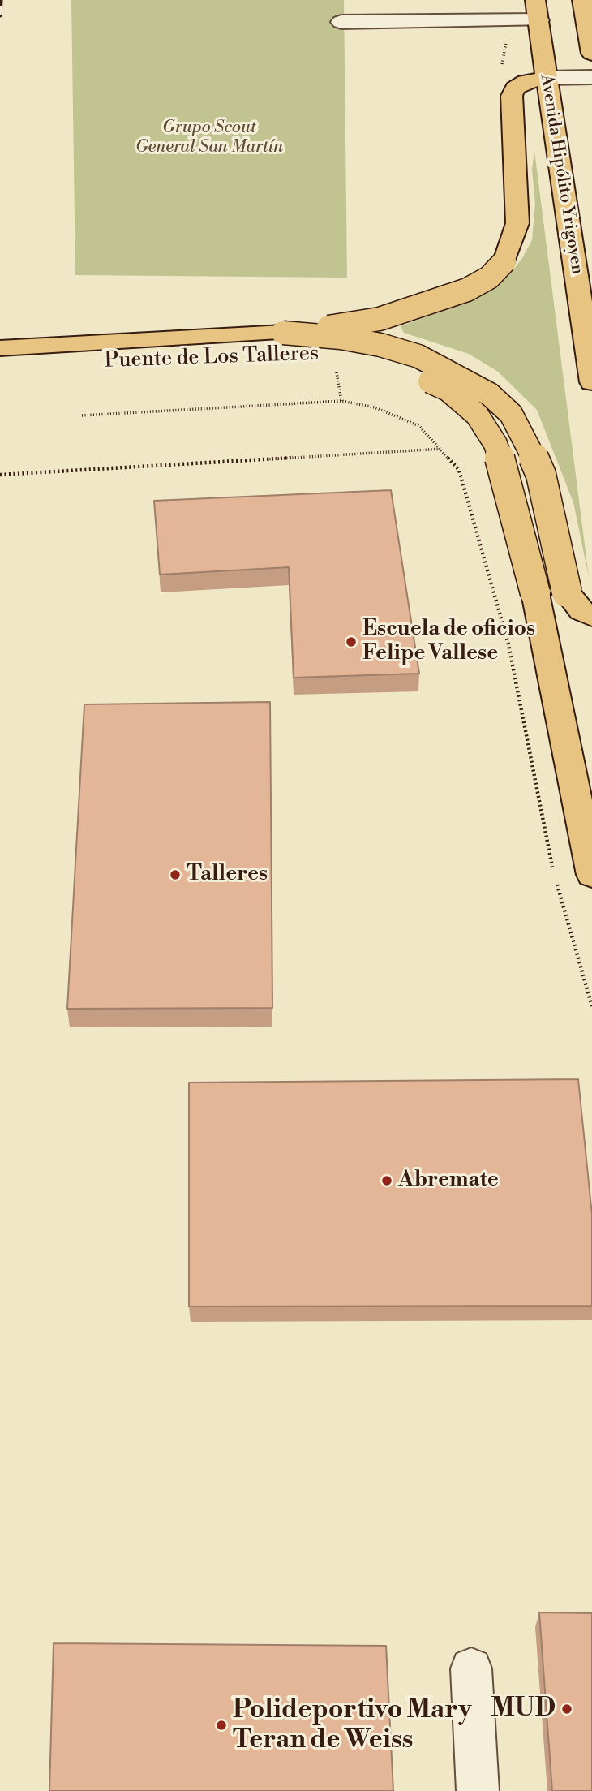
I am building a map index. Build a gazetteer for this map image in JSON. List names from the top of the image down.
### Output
{
  "streets": {
    "main road": ["Avenida Hipólito Yrigoyen", "Puente de Los Talleres"]
  },
  "crossings": [
    ["Avenida Hipólito Yrigoyen", "Puente de Los Talleres"]
  ],
  "parks": ["Grupo Scout General San Martín"],
  "places": [
    "Escuela de oficios Felipe Vallese",
    "Talleres",
    "Abremate",
    "MUD",
    "Polideportivo Mary Teran de Weiss"
  ]
}
